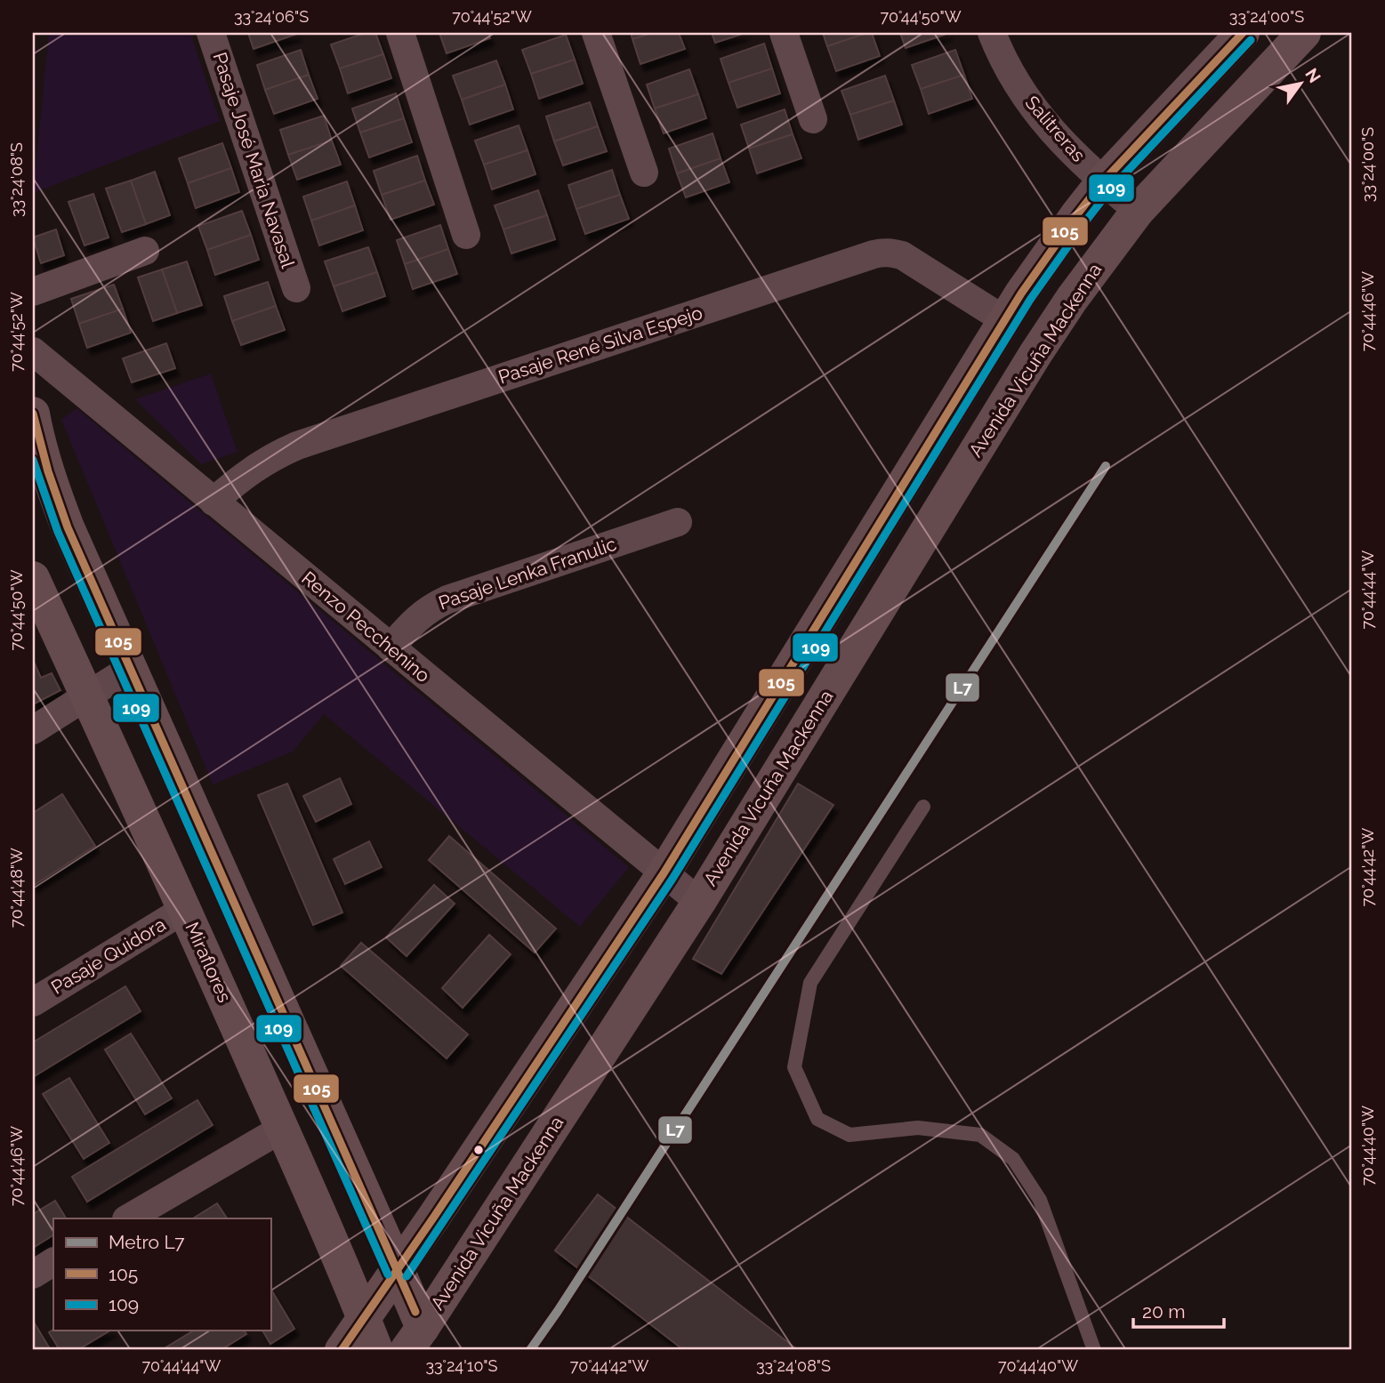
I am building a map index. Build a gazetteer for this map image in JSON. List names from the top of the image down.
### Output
{
  "streets": {
    "street": [
      "Salitreras",
      "Pasaje José Maria Navasal",
      "Pasaje René Silva Espejo",
      "Avenida Vicuña Mackenna",
      "Pasaje Lenka Franulic",
      "Renzo Pecchenino",
      "Pasaje Quidora",
      "Miraflores"
    ]
  },
  "crossings": [
    ["Salitreras", "Avenida Vicuña Mackenna"],
    ["Pasaje René Silva Espejo", "Renzo Pecchenino"],
    ["Avenida Vicuña Mackenna", "Renzo Pecchenino"],
    ["Pasaje Lenka Franulic", "Renzo Pecchenino"],
    ["Pasaje Quidora", "Miraflores"]
  ],
  "lines": ["transit line 105", "transit line 109", "metro line L7"],
  "legend": ["Metro L7", "105", "109"],
  "scale_bar": "20 m",
  "north": "top right",
  "coordinates": [
    "33°24'06\"S",
    "70°44'52\"W",
    "70°44'50\"W",
    "33°24'00\"S",
    "33°24'08\"S",
    "70°44'46\"W",
    "70°44'44\"W",
    "70°44'42\"W",
    "70°44'48\"W",
    "70°44'40\"W",
    "33°24'10\"S"
  ]
}
